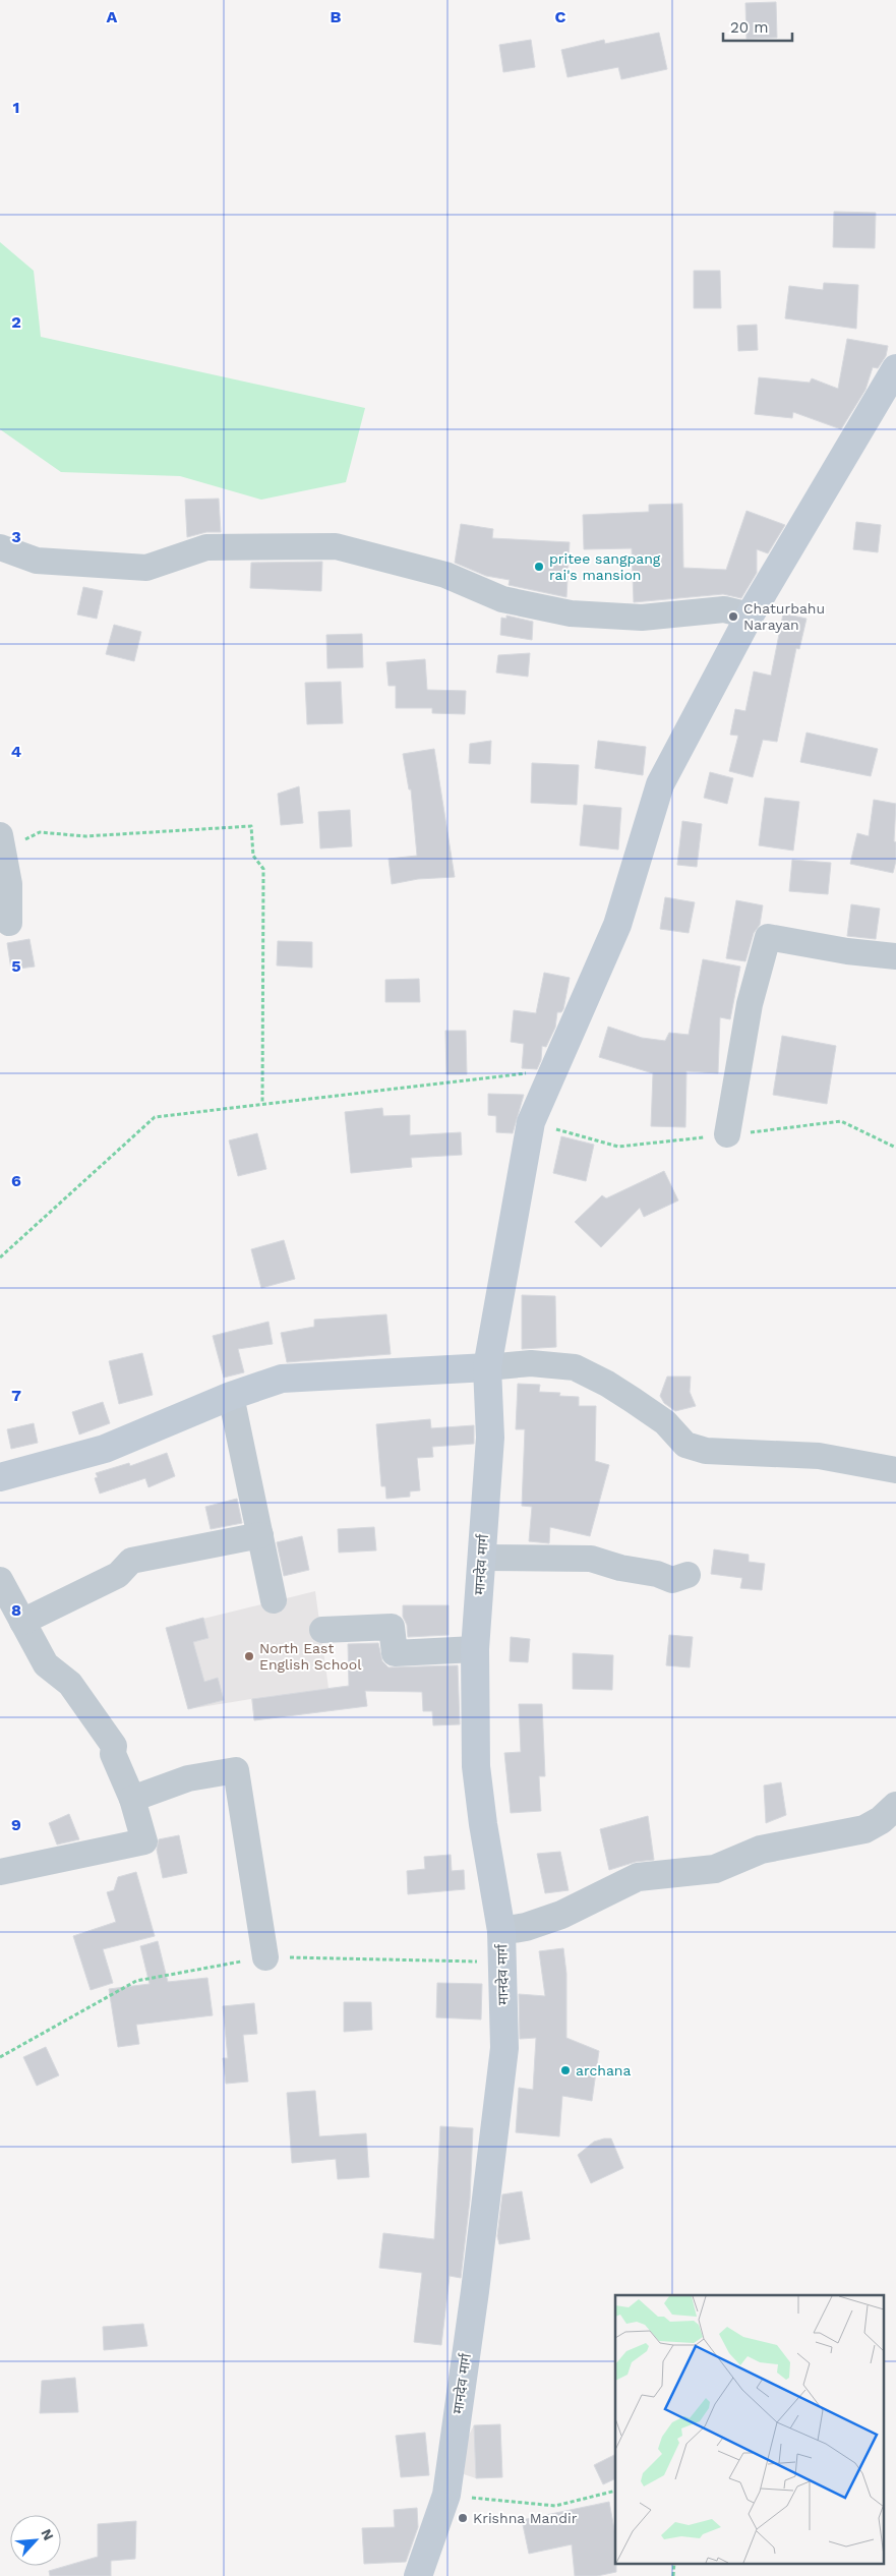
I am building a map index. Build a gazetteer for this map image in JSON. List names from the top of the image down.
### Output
{
  "streets": {
    "main road": ["मानदेव मार्ग"]
  },
  "places": [
    "pritee sangpang rai's mansion",
    "Chaturbahu Narayan",
    "North East English School",
    "archana",
    "Krishna Mandir"
  ],
  "scale_bar": "20 m",
  "north": "top right",
  "grid": {
    "columns": ["A", "B", "C"],
    "rows": [
      "1",
      "2",
      "3",
      "4",
      "5",
      "6",
      "7",
      "8",
      "9"
    ]
  }
}
